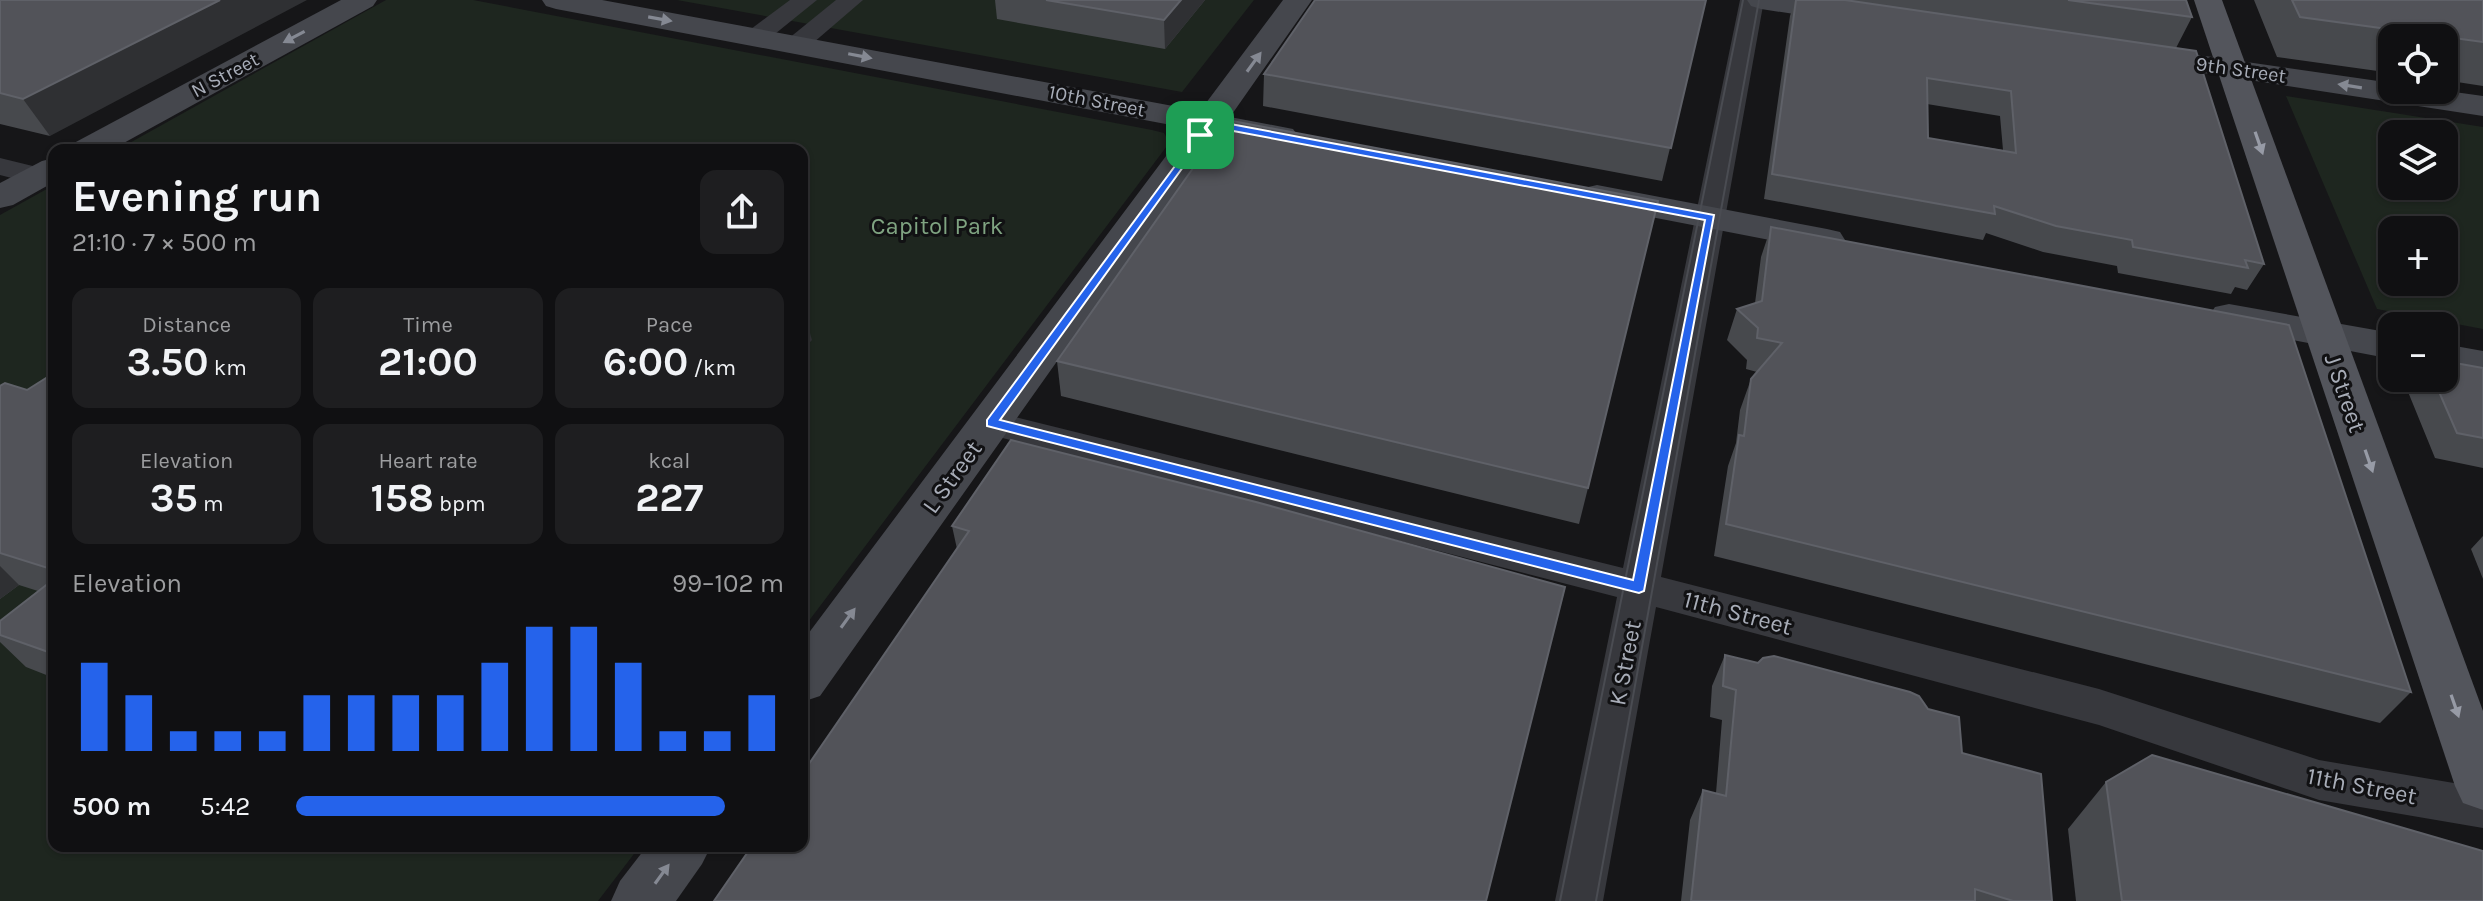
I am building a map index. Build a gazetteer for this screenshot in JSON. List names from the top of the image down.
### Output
{
  "streets": {
    "main road": ["J Street"],
    "street": [
      "9th Street",
      "N Street",
      "10th Street",
      "L Street",
      "11th Street",
      "K Street"
    ]
  },
  "crossings": [
    ["9th Street", "J Street"],
    ["10th Street", "L Street"],
    ["L Street", "11th Street"],
    ["11th Street", "K Street"]
  ],
  "one_way": [
    "N Street",
    "10th Street",
    "J Street",
    "L Street"
  ],
  "parks": ["Capitol Park"],
  "page": {
    "map_buttons": ["+", "−"],
    "heading": ["Evening run", "21:10 · 7 × 500 m"],
    "stats": [
      ["Distance", "3.50 km"],
      ["Time", "21:00"],
      ["Pace", "6:00 /km"],
      ["Elevation", "35 m"],
      ["Heart rate", "158 bpm"],
      ["kcal", "227"]
    ],
    "chart": ["Elevation", "99–102 m"],
    "list": [
      {
        "name": "500 m",
        "note": "5:42"
      }
    ]
  }
}
